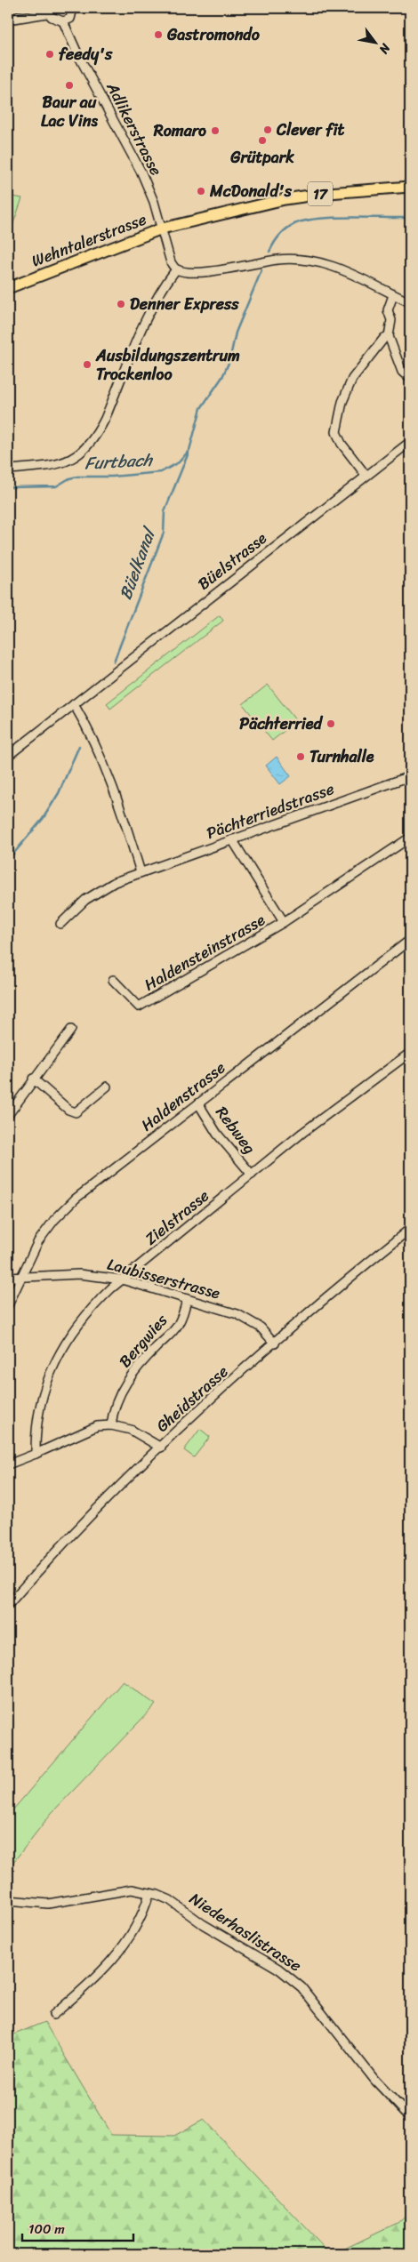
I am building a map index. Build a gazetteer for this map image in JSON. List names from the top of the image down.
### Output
{
  "streets": {
    "main road": ["17", "Wehntalerstrasse"],
    "street": [
      "Adlikerstrasse",
      "Büelstrasse",
      "Pächterriedstrasse",
      "Haldensteinstrasse",
      "Haldenstrasse",
      "Rebweg",
      "Zielstrasse",
      "Laubisserstrasse",
      "Bergwies",
      "Gheidstrasse",
      "Niederhaslistrasse"
    ]
  },
  "crossings": [
    ["Adlikerstrasse", "17"],
    ["Adlikerstrasse", "Wehntalerstrasse"],
    ["17", "Wehntalerstrasse"],
    ["Pächterriedstrasse", "Haldensteinstrasse"],
    ["Haldenstrasse", "Rebweg"],
    ["Haldenstrasse", "Laubisserstrasse"],
    ["Rebweg", "Zielstrasse"],
    ["Zielstrasse", "Laubisserstrasse"],
    ["Laubisserstrasse", "Bergwies"],
    ["Laubisserstrasse", "Gheidstrasse"]
  ],
  "water": ["Furtbach", "Büelkanal"],
  "places": [
    "Gastromondo",
    "feedy's",
    "Baur au Lac Vins",
    "Clever fit",
    "Romaro",
    "Grütpark",
    "McDonald's",
    "Denner Express",
    "Ausbildungszentrum Trockenloo",
    "Pächterried",
    "Turnhalle"
  ],
  "scale_bar": "100 m",
  "north": "bottom right"
}
